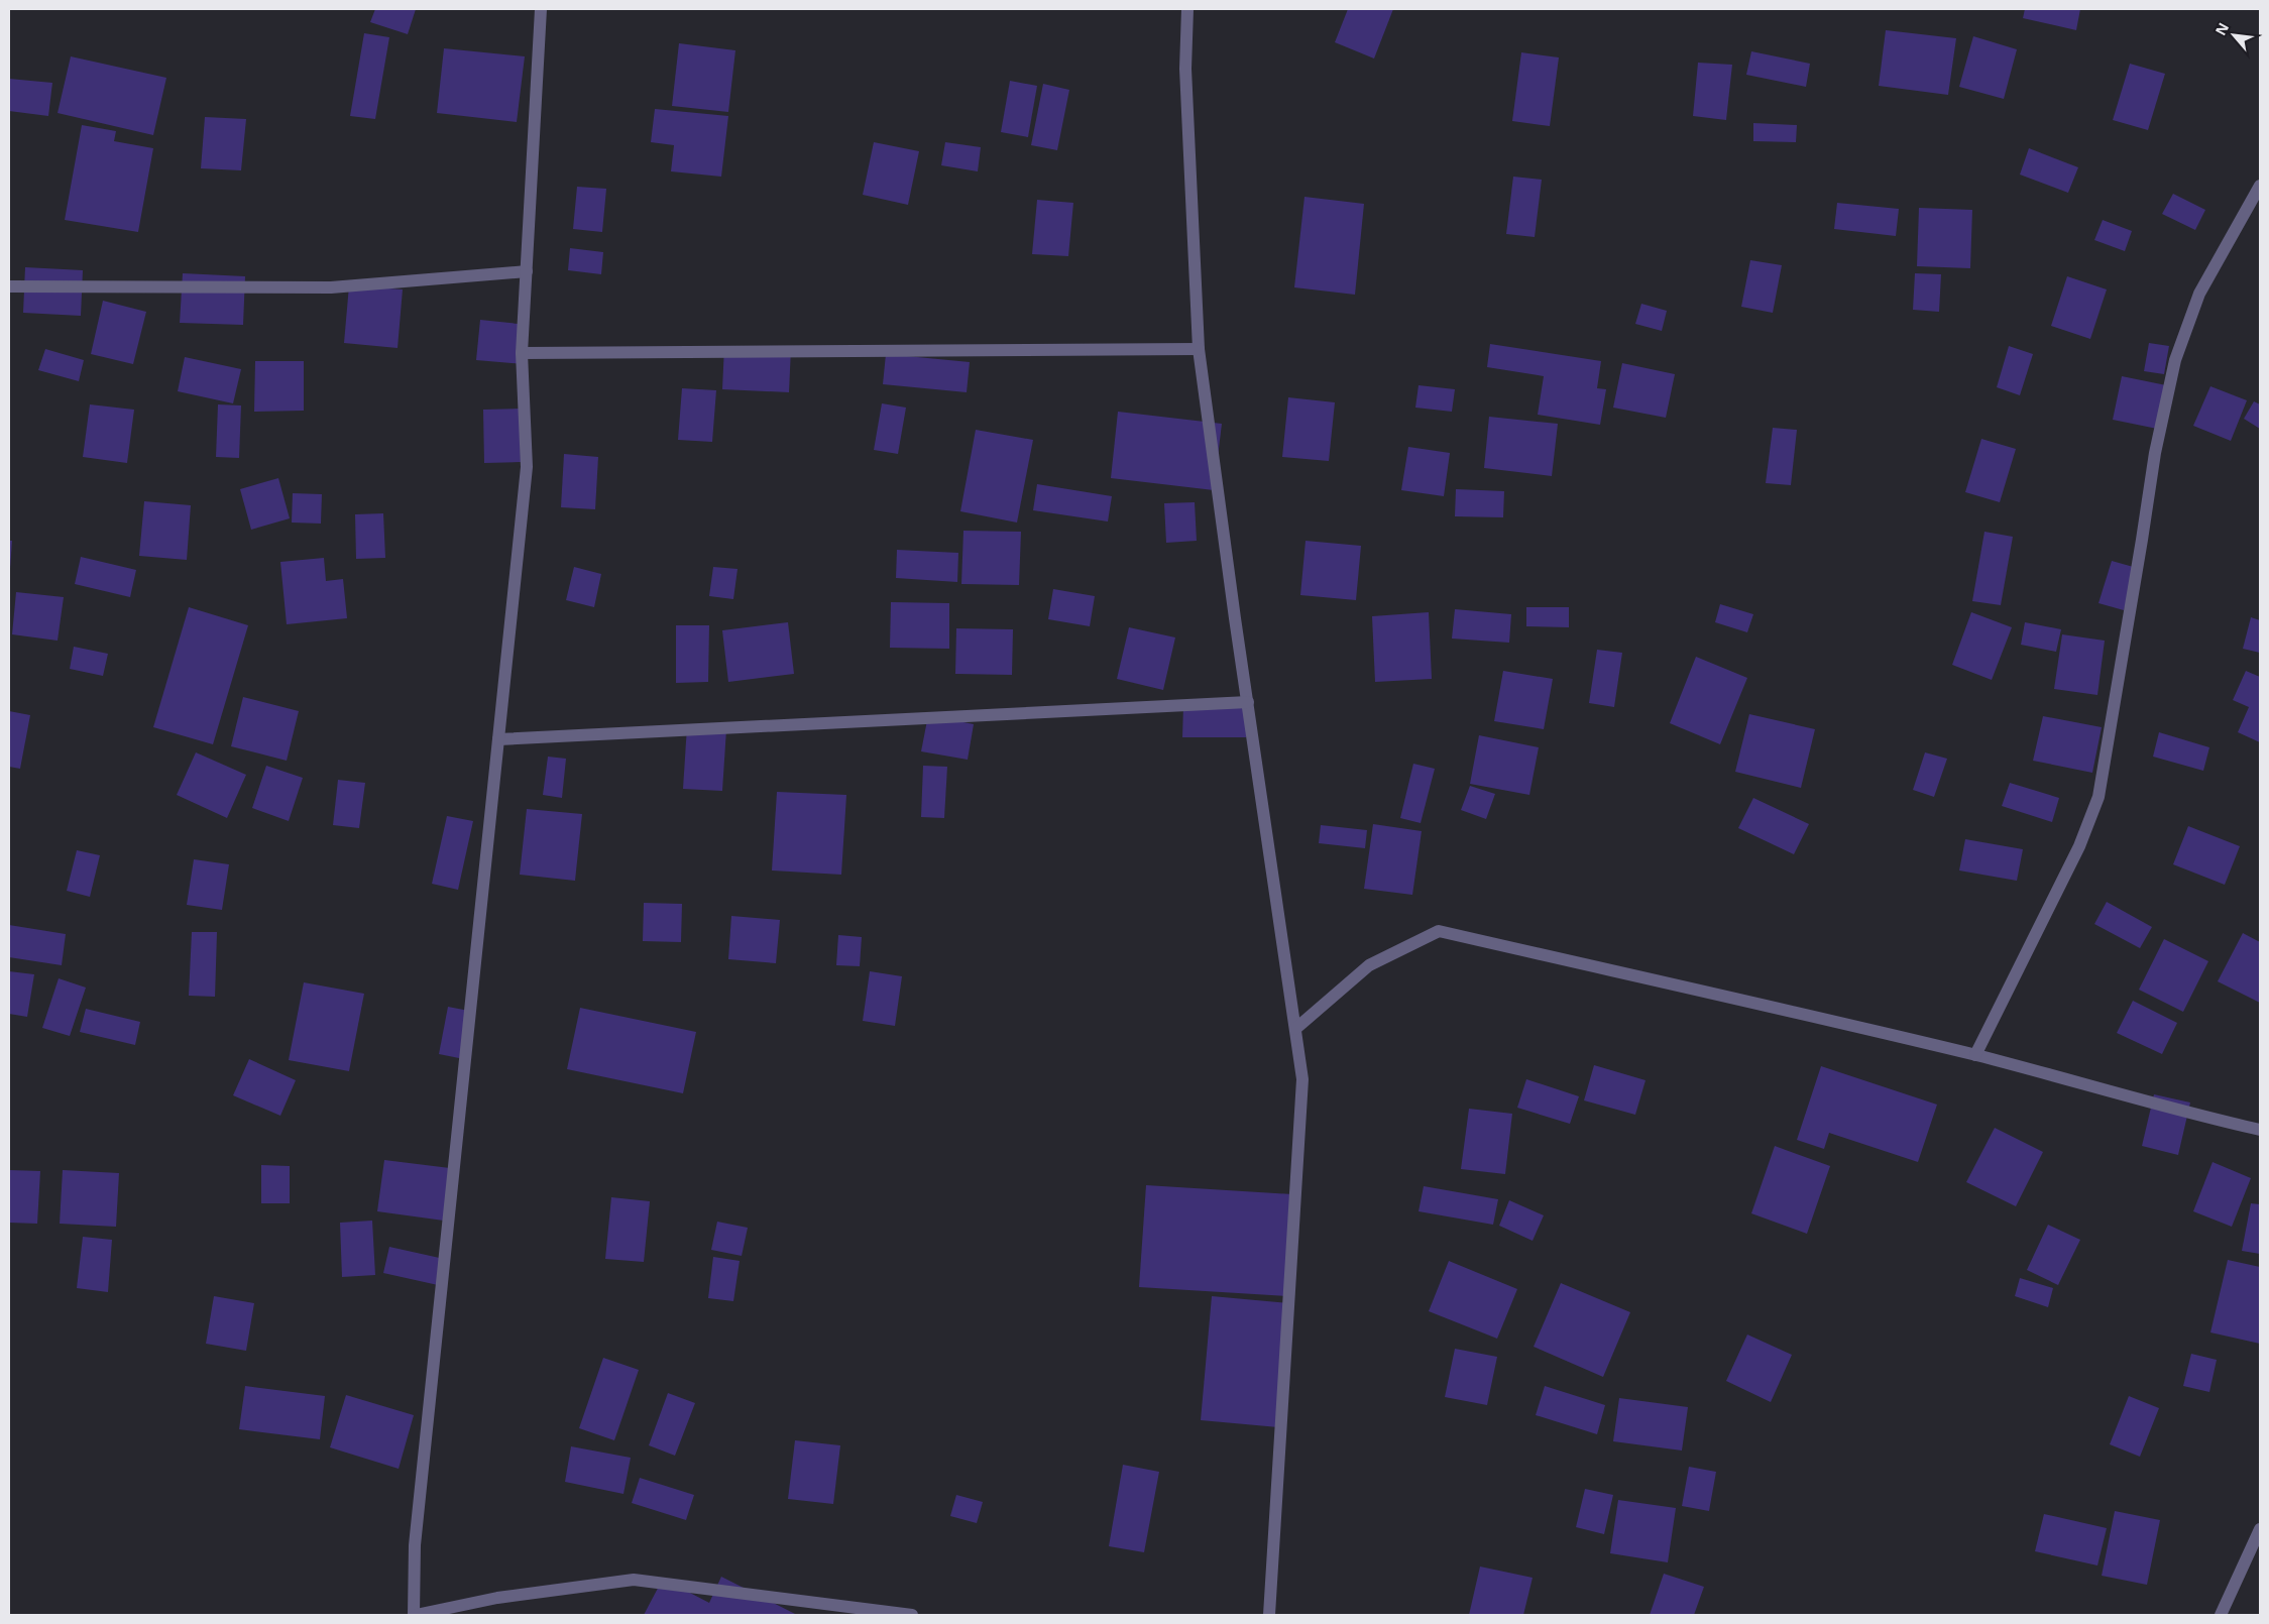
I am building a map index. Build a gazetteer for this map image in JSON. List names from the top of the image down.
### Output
{
  "north": "top left"
}
